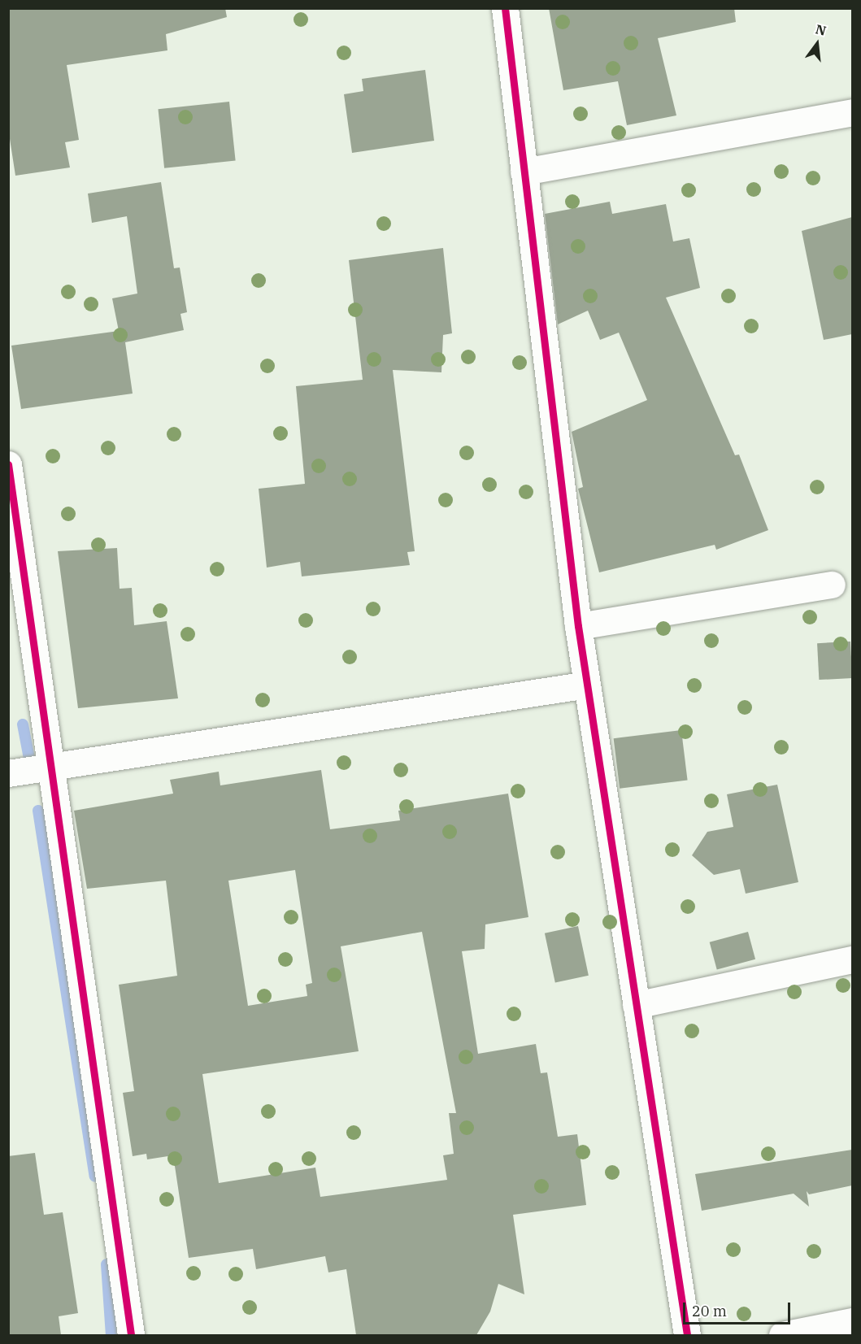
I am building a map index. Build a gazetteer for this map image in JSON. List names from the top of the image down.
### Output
{
  "scale_bar": "20 m",
  "north": "top"
}
